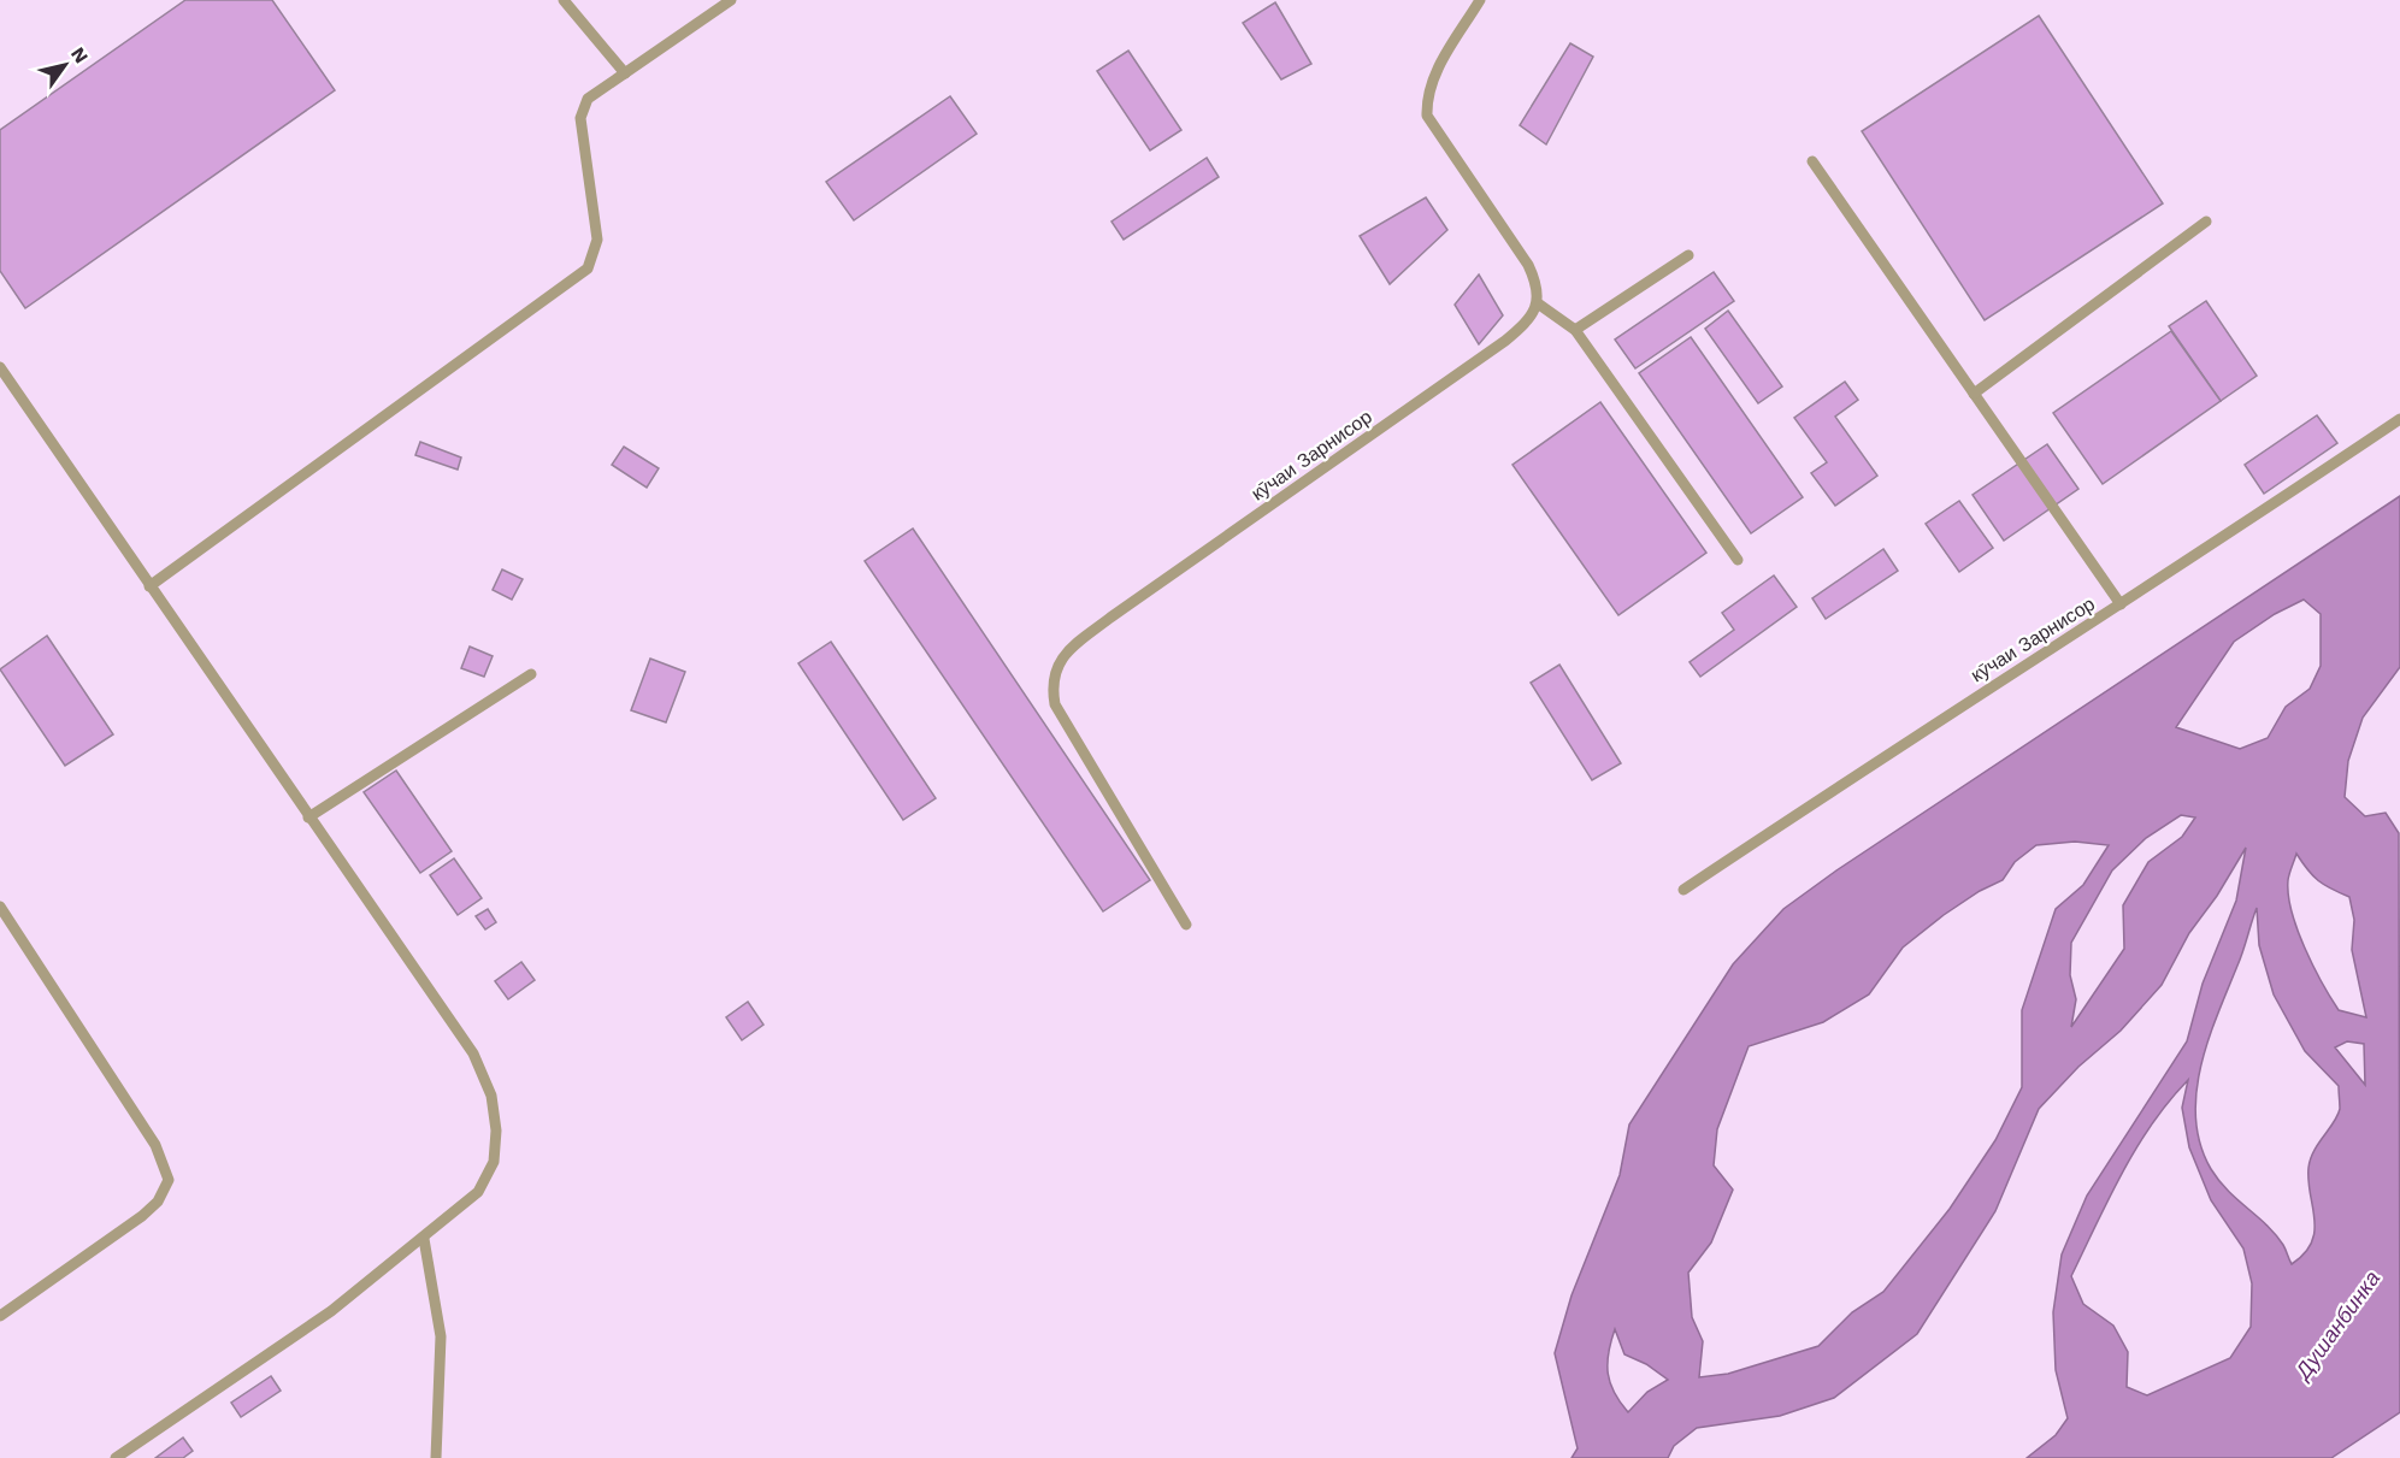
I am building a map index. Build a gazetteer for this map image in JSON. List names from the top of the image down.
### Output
{
  "streets": {
    "lane": ["кӯчаи Зарнисор"]
  },
  "water": ["Душанбинка"],
  "north": "top right"
}
